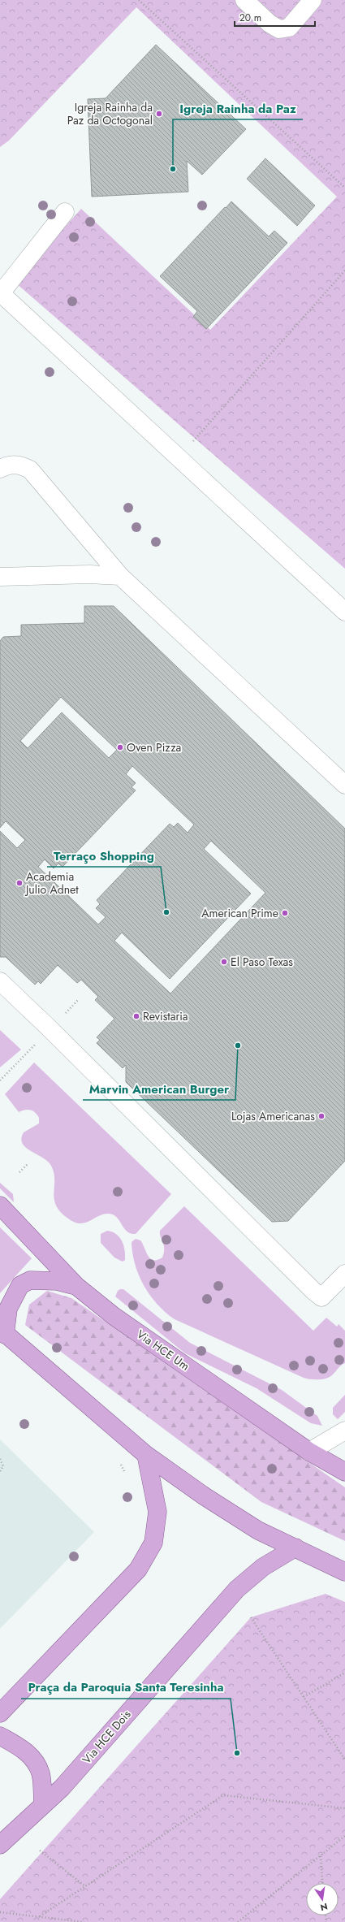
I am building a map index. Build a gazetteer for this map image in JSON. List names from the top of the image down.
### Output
{
  "streets": {
    "main road": ["Via HCE Um", "Via HCE Dois"]
  },
  "places": [
    "Igreja Rainha da Paz da Octogonal",
    "Igreja Rainha da Paz",
    "Oven Pizza",
    "Academia Julio Adnet",
    "Terraço Shopping",
    "American Prime",
    "El Paso Texas",
    "Revistaria",
    "Marvin American Burger",
    "Lojas Americanas",
    "Praça da Paroquia Santa Teresinha"
  ],
  "scale_bar": "20 m",
  "north": "bottom"
}
